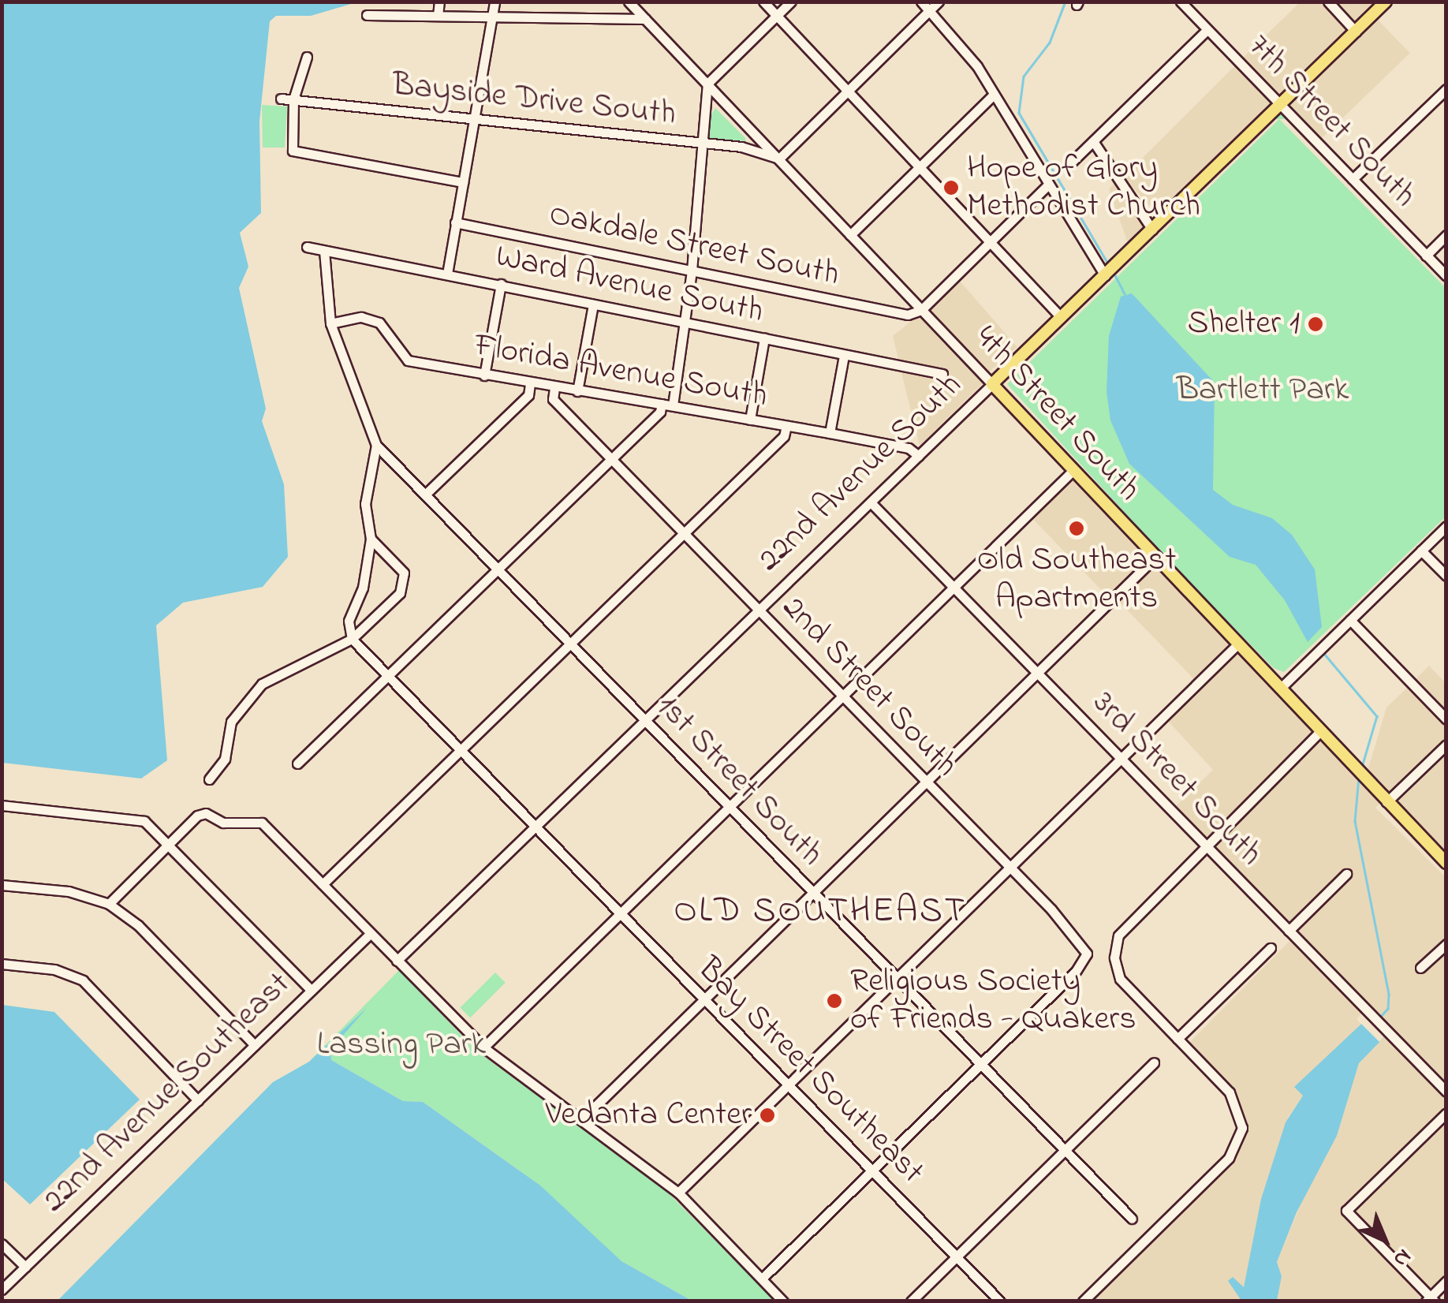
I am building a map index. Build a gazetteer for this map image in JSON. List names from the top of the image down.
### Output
{
  "streets": {
    "main road": ["4th Street South", "22nd Avenue South"],
    "street": [
      "Bayside Drive South",
      "7th Street South",
      "Oakdale Street South",
      "Ward Avenue South",
      "Florida Avenue South",
      "2nd Street South",
      "3rd Street South",
      "1st Street South",
      "Bay Street Southeast",
      "22nd Avenue Southeast"
    ]
  },
  "crossings": [
    ["Bayside Drive South", "4th Street South"],
    ["7th Street South", "22nd Avenue South"],
    ["Oakdale Street South", "4th Street South"],
    ["Florida Avenue South", "22nd Avenue South"],
    ["Florida Avenue South", "2nd Street South"],
    ["4th Street South", "22nd Avenue South"],
    ["22nd Avenue South", "2nd Street South"],
    ["22nd Avenue South", "3rd Street South"],
    ["22nd Avenue South", "1st Street South"],
    ["2nd Street South", "1st Street South"]
  ],
  "districts": ["OLD SOUTHEAST"],
  "parks": ["Bartlett Park", "Lassing Park"],
  "places": [
    "Hope of Glory Methodist Church",
    "Shelter 1",
    "Old Southeast Apartments",
    "Religious Society of Friends - Quakers",
    "Vedanta Center"
  ],
  "north": "bottom right"
}
